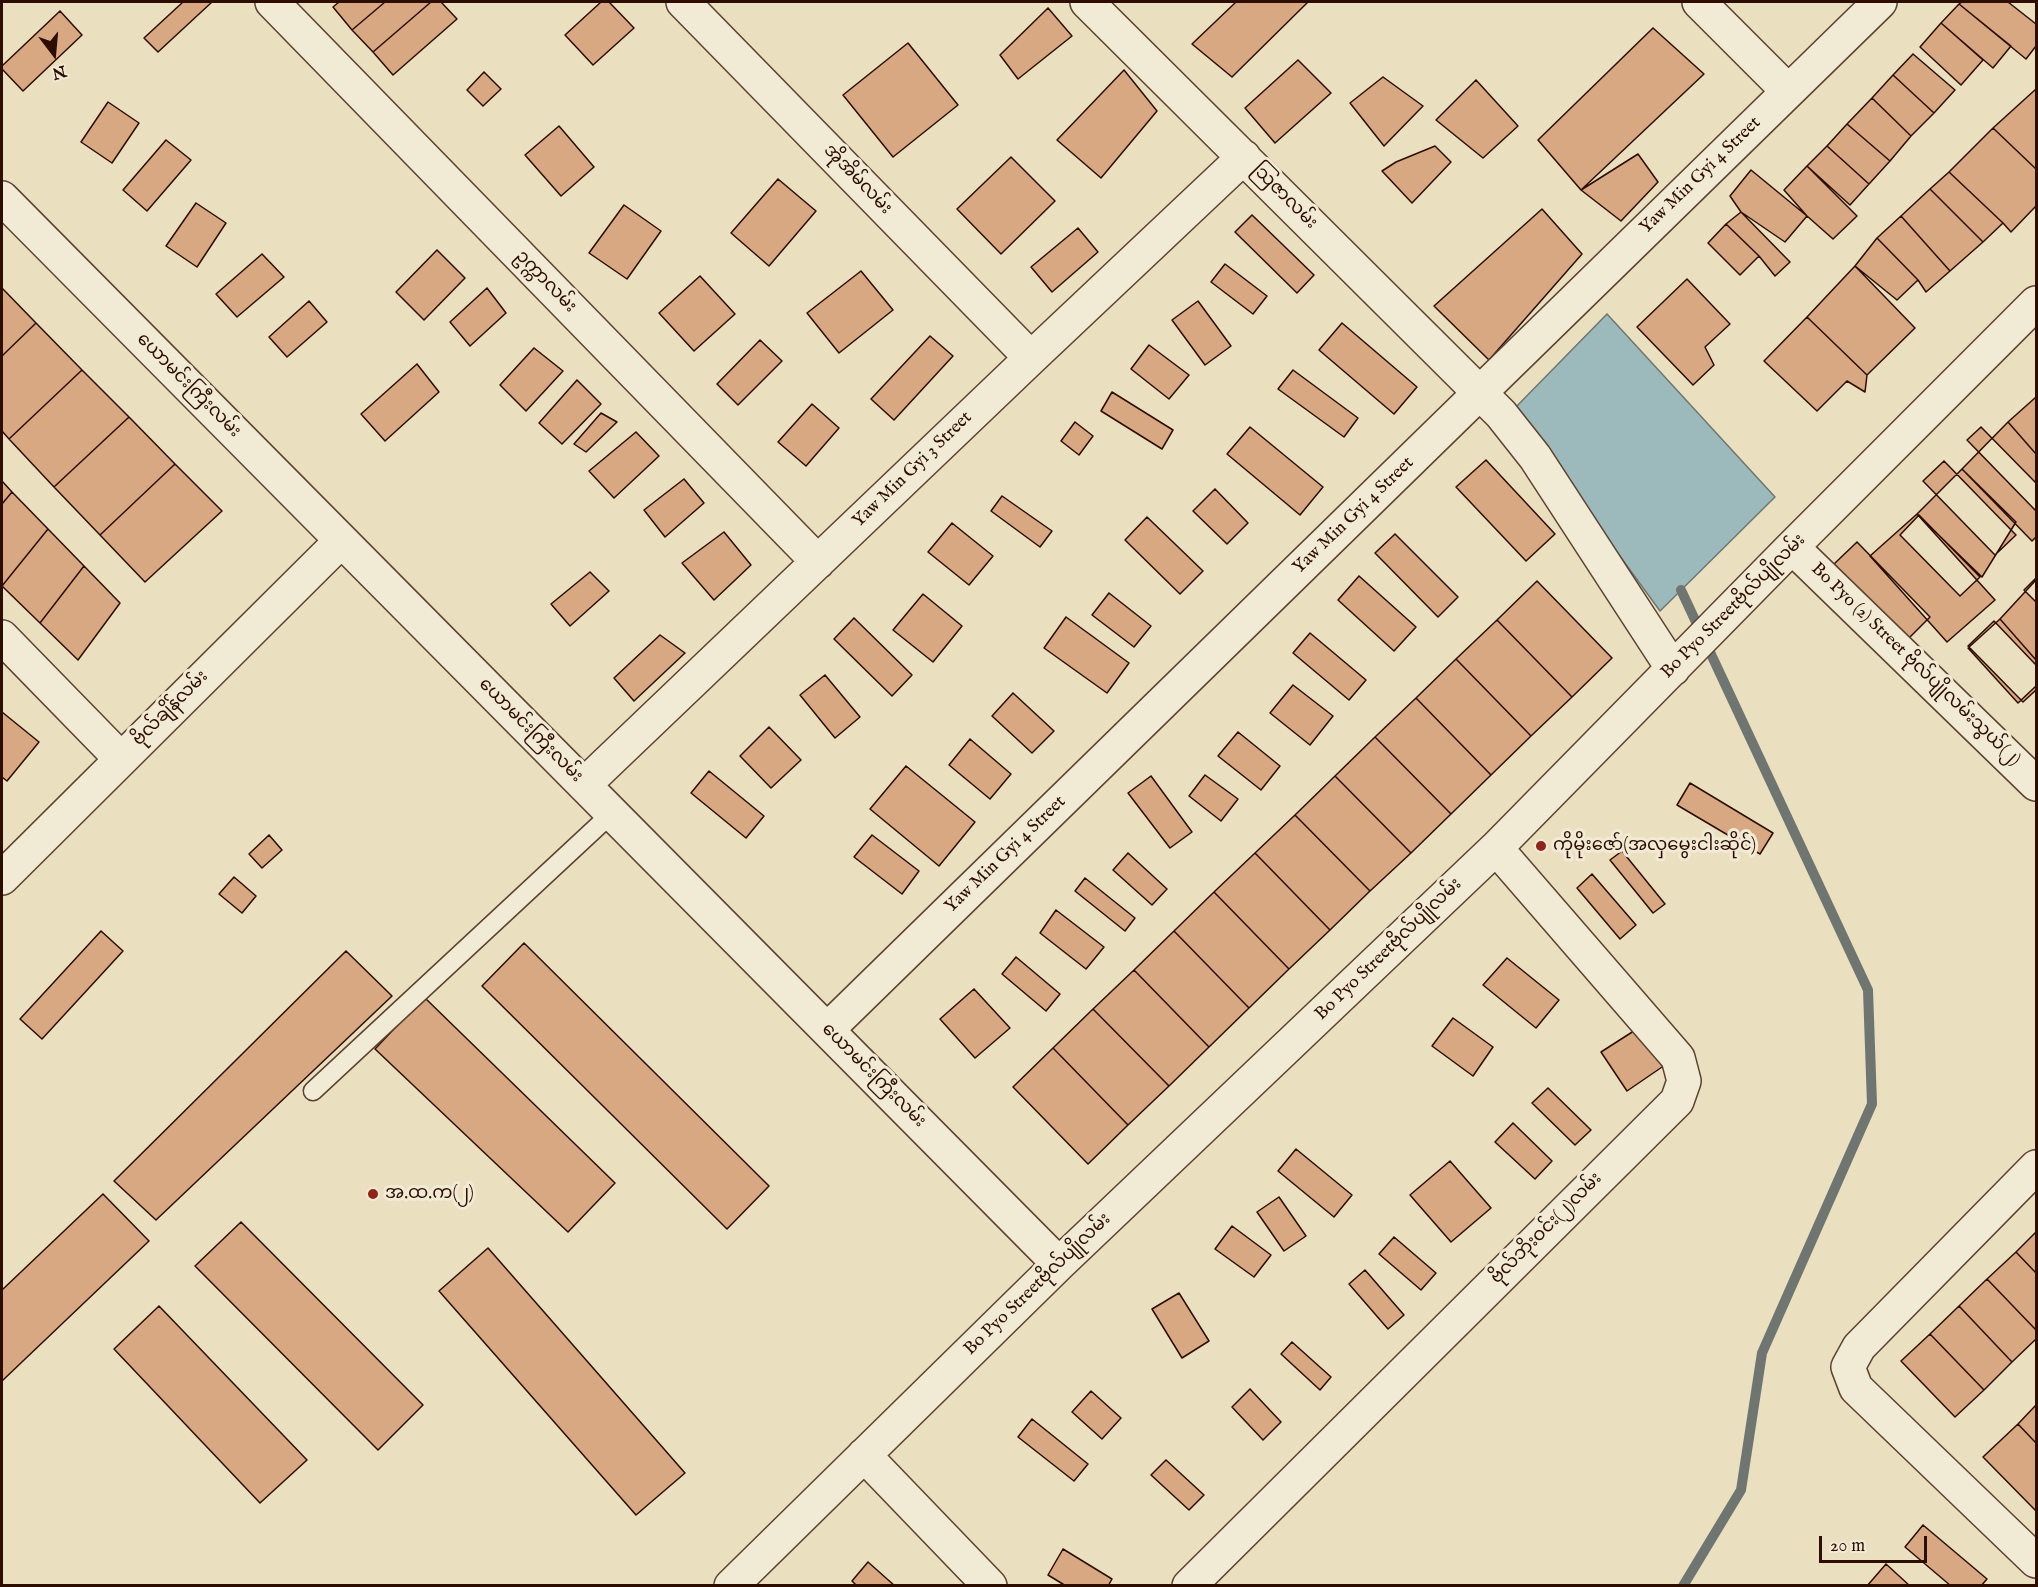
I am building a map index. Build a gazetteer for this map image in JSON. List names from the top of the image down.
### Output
{
  "streets": {
    "street": [
      "Yaw Min Gyi 4 Street",
      "အိုအိမ်လမ်း",
      "သြဇာလမ်း",
      "ဥက္ကာလမ်း",
      "ယောမင်းကြီးလမ်း",
      "Yaw Min Gyi 3 Street",
      "Bo Pyo Streetဗိုလ်ပျိုလမ်း",
      "Bo Pyo (2) Street ဗိုလ်ပျိုလမ်းသွယ်(၂)",
      "ဗိုလ်ချိန်လမ်း",
      "ဗိုလ်ဘိုးဝင်း(၂)လမ်း"
    ]
  },
  "crossings": [
    ["Yaw Min Gyi 4 Street", "သြဇာလမ်း"],
    ["Yaw Min Gyi 4 Street", "ယောမင်းကြီးလမ်း"],
    ["အိုအိမ်လမ်း", "Yaw Min Gyi 3 Street"],
    ["သြဇာလမ်း", "Yaw Min Gyi 3 Street"],
    ["သြဇာလမ်း", "Bo Pyo Streetဗိုလ်ပျိုလမ်း"],
    ["ဥက္ကာလမ်း", "Yaw Min Gyi 3 Street"],
    ["ယောမင်းကြီးလမ်း", "Yaw Min Gyi 3 Street"],
    ["ယောမင်းကြီးလမ်း", "Bo Pyo Streetဗိုလ်ပျိုလမ်း"],
    ["ယောမင်းကြီးလမ်း", "ဗိုလ်ချိန်လမ်း"],
    ["Bo Pyo Streetဗိုလ်ပျိုလမ်း", "Bo Pyo (2) Street ဗိုလ်ပျိုလမ်းသွယ်(၂)"],
    ["Bo Pyo Streetဗိုလ်ပျိုလမ်း", "ဗိုလ်ဘိုးဝင်း(၂)လမ်း"]
  ],
  "places": ["ကိုမိုးဇော်(အလှမွေးငါးဆိုင်)", "အ.ထ.က(၂)"],
  "scale_bar": "20 m",
  "north": "bottom"
}
